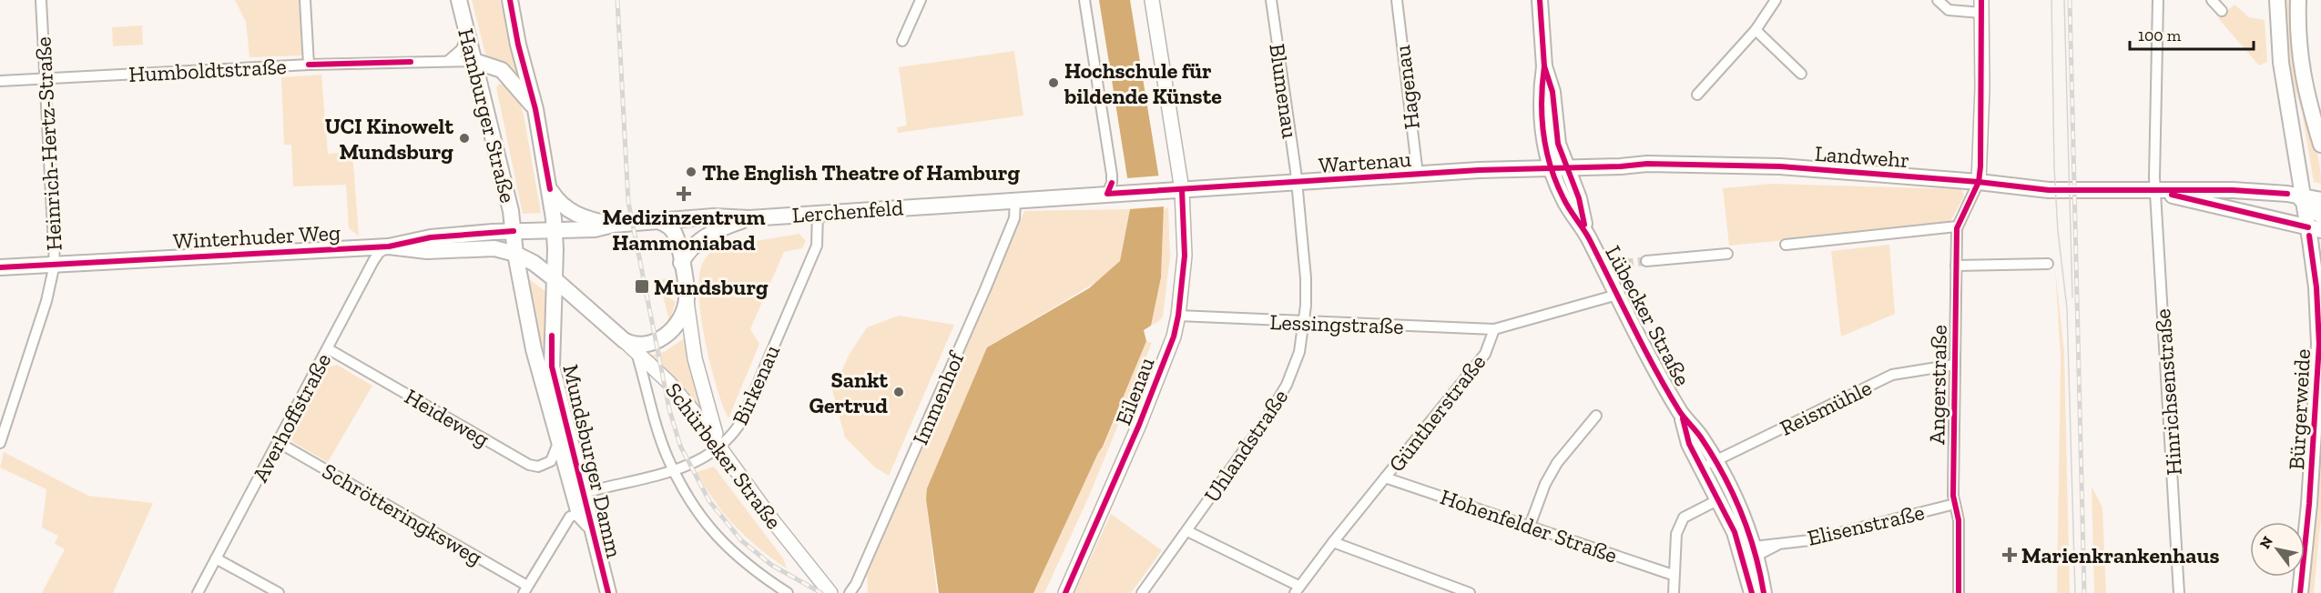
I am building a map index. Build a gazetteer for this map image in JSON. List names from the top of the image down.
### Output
{
  "streets": {
    "main road": [
      "Hamburger Straße",
      "Landwehr",
      "Wartenau",
      "Lerchenfeld",
      "Winterhuder Weg",
      "Lübecker Straße",
      "Bürgerweide",
      "Schürbeker Straße",
      "Mundsburger Damm"
    ],
    "street": [
      "Humboldtstraße",
      "Hagenau",
      "Blumenau",
      "Heinrich-Hertz-Straße",
      "Lessingstraße",
      "Birkenau",
      "Angerstraße",
      "Eilenau",
      "Hinrichsenstraße",
      "Immenhof",
      "Reismühle",
      "Güntherstraße",
      "Averhoffstraße",
      "Heideweg",
      "Uhlandstraße",
      "Schrötteringksweg",
      "Elisenstraße",
      "Hohenfelder Straße"
    ]
  },
  "crossings": [
    ["Humboldtstraße", "Hamburger Straße"],
    ["Humboldtstraße", "Heinrich-Hertz-Straße"],
    ["Hagenau", "Wartenau"],
    ["Blumenau", "Wartenau"],
    ["Blumenau", "Uhlandstraße"],
    ["Hamburger Straße", "Lerchenfeld"],
    ["Hamburger Straße", "Winterhuder Weg"],
    ["Hamburger Straße", "Mundsburger Damm"],
    ["Heinrich-Hertz-Straße", "Winterhuder Weg"],
    ["Landwehr", "Wartenau"],
    ["Landwehr", "Lübecker Straße"],
    ["Landwehr", "Angerstraße"],
    ["Landwehr", "Hinrichsenstraße"],
    ["Landwehr", "Bürgerweide"],
    ["Wartenau", "Lerchenfeld"],
    ["Wartenau", "Lübecker Straße"],
    ["Wartenau", "Eilenau"],
    ["Wartenau", "Uhlandstraße"],
    ["Lerchenfeld", "Winterhuder Weg"],
    ["Lerchenfeld", "Birkenau"],
    ["Lerchenfeld", "Eilenau"],
    ["Lerchenfeld", "Immenhof"],
    ["Lerchenfeld", "Schürbeker Straße"],
    ["Lerchenfeld", "Mundsburger Damm"],
    ["Winterhuder Weg", "Averhoffstraße"],
    ["Winterhuder Weg", "Schürbeker Straße"],
    ["Winterhuder Weg", "Mundsburger Damm"],
    ["Lübecker Straße", "Reismühle"],
    ["Lübecker Straße", "Güntherstraße"],
    ["Lübecker Straße", "Elisenstraße"],
    ["Lessingstraße", "Eilenau"],
    ["Lessingstraße", "Güntherstraße"],
    ["Lessingstraße", "Uhlandstraße"],
    ["Birkenau", "Schürbeker Straße"],
    ["Birkenau", "Mundsburger Damm"],
    ["Angerstraße", "Reismühle"],
    ["Angerstraße", "Elisenstraße"],
    ["Güntherstraße", "Hohenfelder Straße"],
    ["Averhoffstraße", "Heideweg"],
    ["Averhoffstraße", "Schrötteringksweg"],
    ["Heideweg", "Mundsburger Damm"],
    ["Schürbeker Straße", "Mundsburger Damm"]
  ],
  "places": {
    "other": [
      "Hochschule für bildende Künste",
      "UCI Kinowelt Mundsburg",
      "The English Theatre of Hamburg",
      "Sankt Gertrud"
    ],
    "health": ["Medizinzentrum Hammoniabad", "Marienkrankenhaus"],
    "transit": ["Mundsburg"]
  },
  "scale_bar": "100 m",
  "north": "top left"
}
